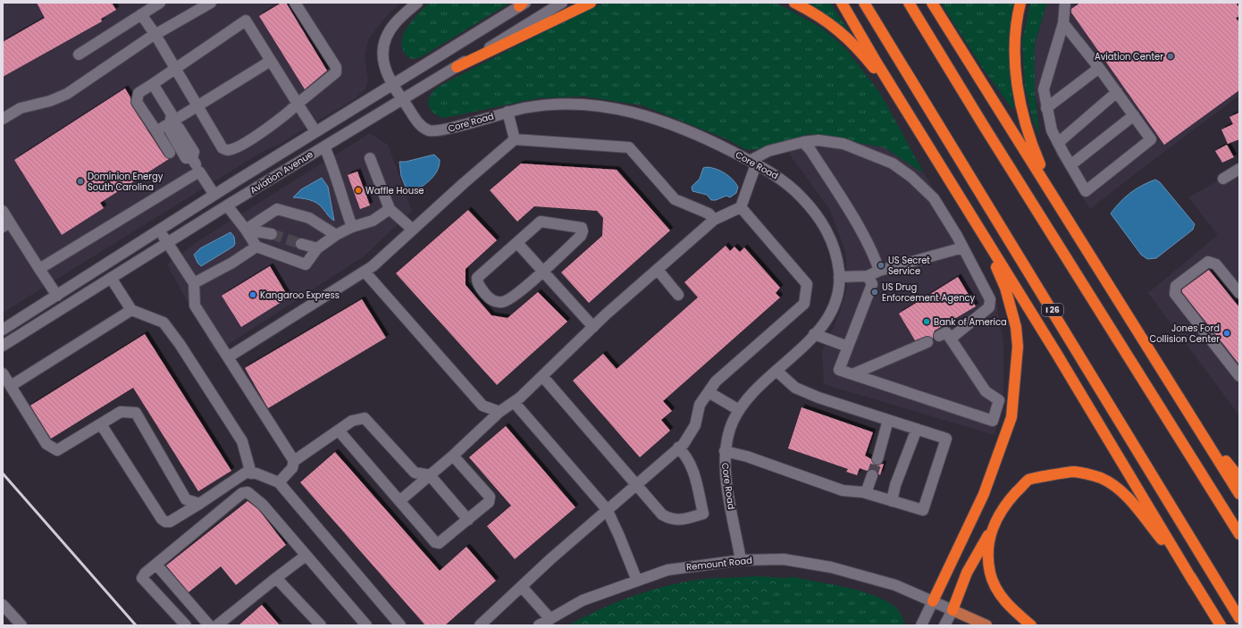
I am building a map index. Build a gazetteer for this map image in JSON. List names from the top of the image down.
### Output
{
  "streets": {
    "highway": ["I 26"],
    "main road": ["Remount Road"],
    "street": ["Core Road", "Aviation Avenue"]
  },
  "crossings": [
    ["Core Road", "Aviation Avenue"],
    ["Core Road", "Remount Road"]
  ],
  "places": [
    "Aviation Center",
    "Dominion Energy South Carolina",
    "Waffle House",
    "US Secret Service",
    "US Drug Enforcement Agency",
    "Kangaroo Express",
    "Bank of America",
    "Jones Ford Collision Center"
  ]
}
